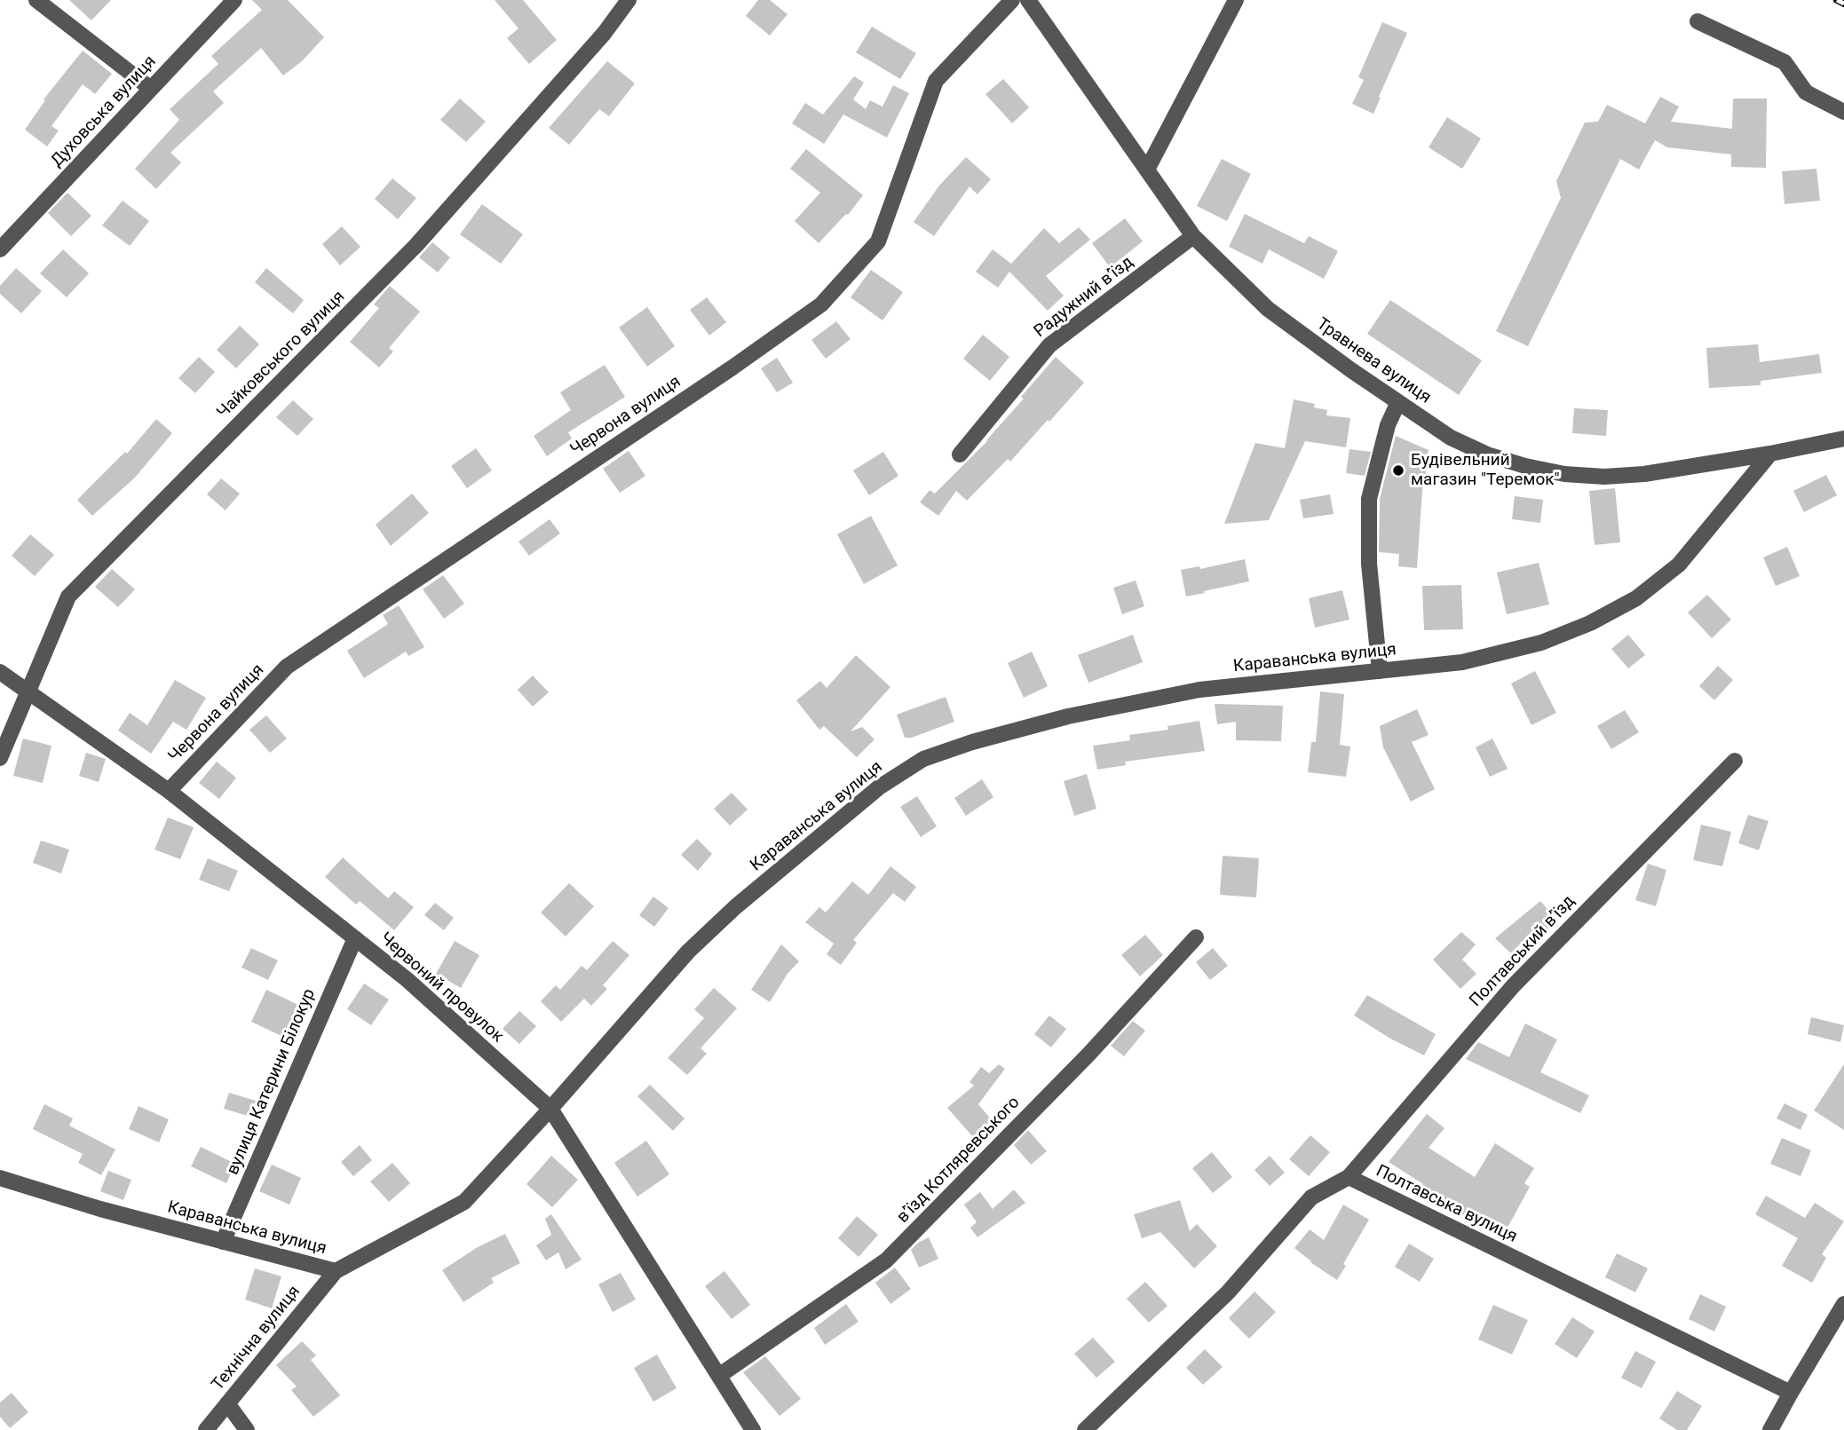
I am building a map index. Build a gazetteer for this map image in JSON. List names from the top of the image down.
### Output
{
  "streets": {
    "street": [
      "Духовська вулиця",
      "Радужний в’їзд",
      "Чайковського вулиця",
      "Травнева вулиця",
      "Червона вулиця",
      "Караванська вулиця",
      "Полтавський в’їзд",
      "Червоний провулок",
      "вулиця Катерини Білокур",
      "в’їзд Котляревського",
      "Полтавська вулиця",
      "Технічна вулиця"
    ]
  },
  "crossings": [
    ["Радужний в’їзд", "Травнева вулиця"],
    ["Чайковського вулиця", "Червоний провулок"],
    ["Травнева вулиця", "Караванська вулиця"],
    ["Червона вулиця", "Червоний провулок"],
    ["Караванська вулиця", "Червоний провулок"],
    ["Караванська вулиця", "вулиця Катерини Білокур"],
    ["Караванська вулиця", "Технічна вулиця"],
    ["Полтавський в’їзд", "Полтавська вулиця"],
    ["Червоний провулок", "вулиця Катерини Білокур"],
    ["Червоний провулок", "в’їзд Котляревського"]
  ],
  "places": ["Будівельний магазин \"Теремок\""]
}
